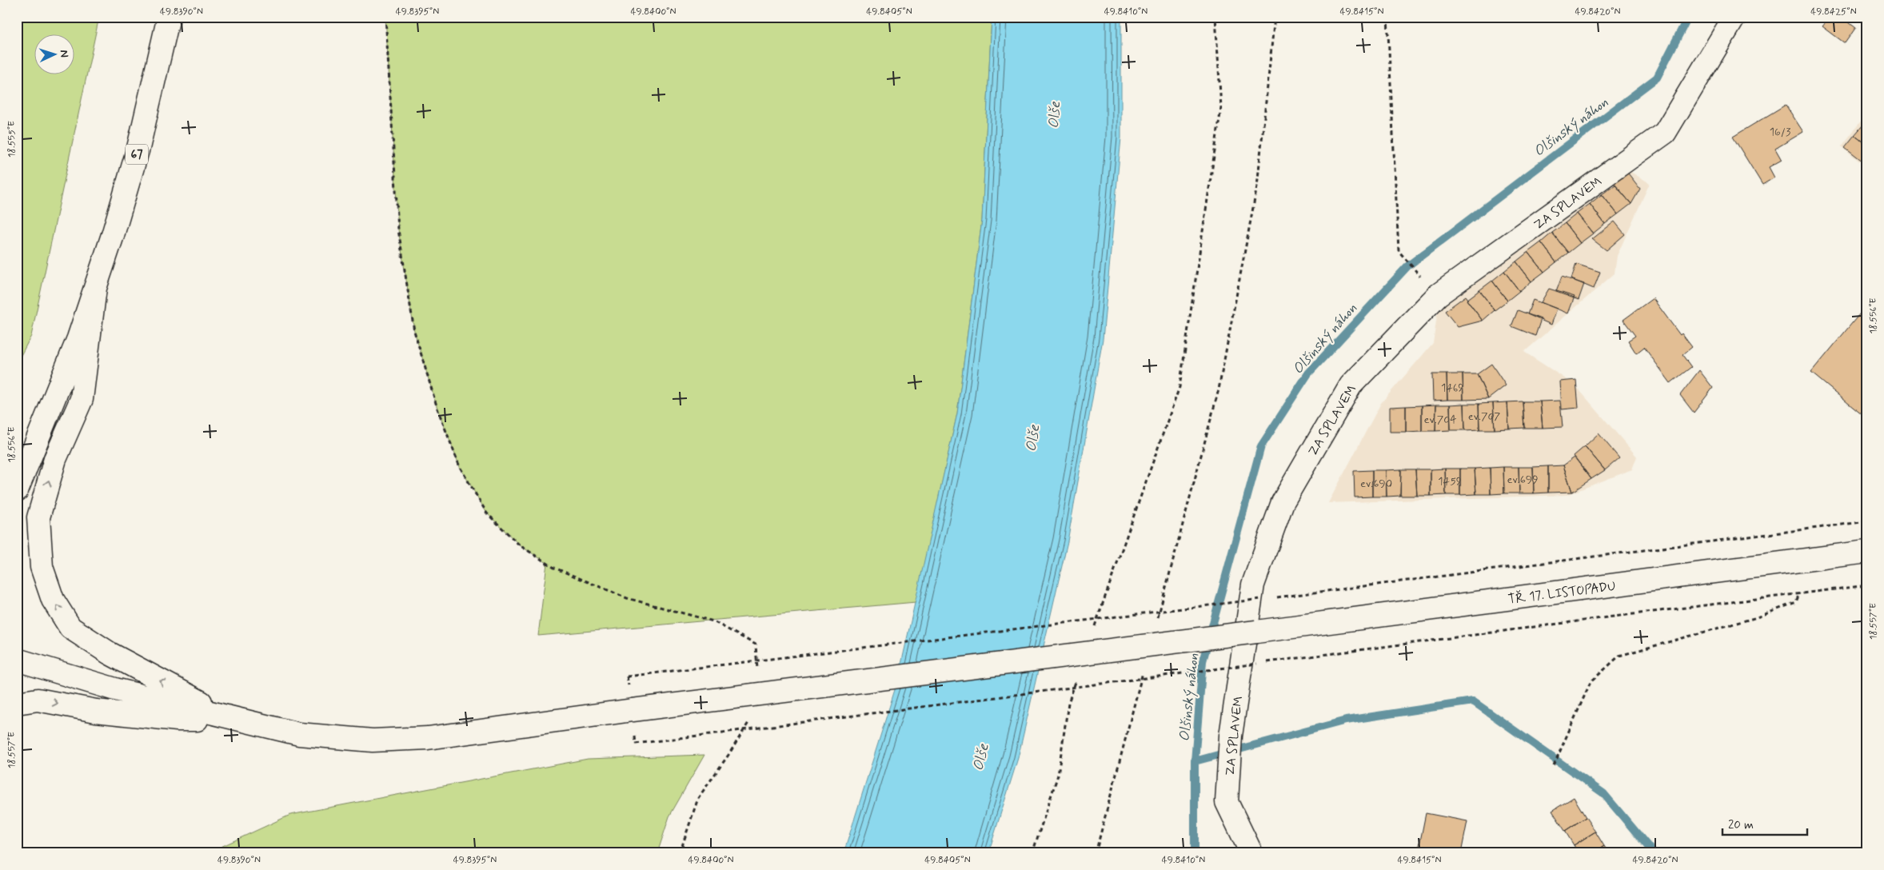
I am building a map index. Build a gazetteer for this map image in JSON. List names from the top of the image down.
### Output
{
  "streets": {
    "main road": ["67", "ZA SPLAVEM", "TŘ. 17. LISTOPADU"]
  },
  "water": ["Olše", "Olšinský náhon"],
  "house_numbers": [
    "16/3",
    "1469",
    "ev.707",
    "ev.704",
    "ev.699",
    "1459",
    "ev.690"
  ],
  "scale_bar": "20 m",
  "north": "right",
  "coordinates": [
    "49.8390°N",
    "49.8395°N",
    "49.8400°N",
    "49.8405°N",
    "49.8410°N",
    "49.8415°N",
    "49.8420°N",
    "49.8425°N",
    "18.555°E",
    "18.556°E",
    "18.557°E"
  ]
}
